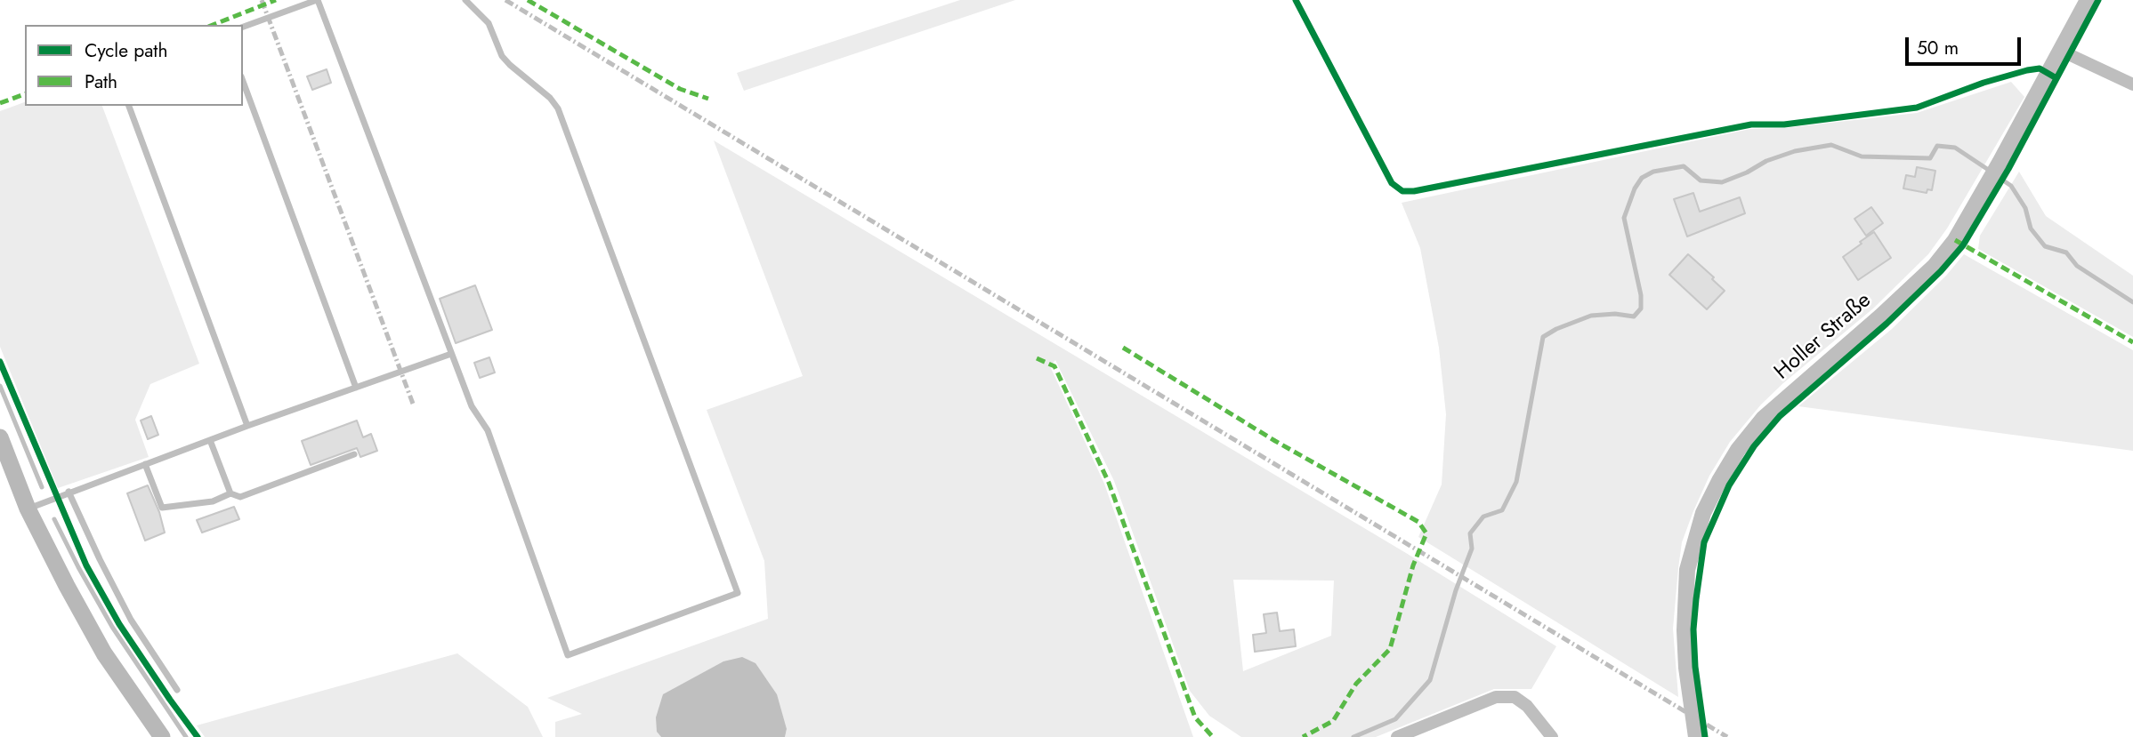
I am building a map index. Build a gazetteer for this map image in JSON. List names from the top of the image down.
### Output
{
  "streets": {
    "street": ["Holler Straße"]
  },
  "legend": ["Cycle path", "Path"],
  "scale_bar": "50 m"
}
